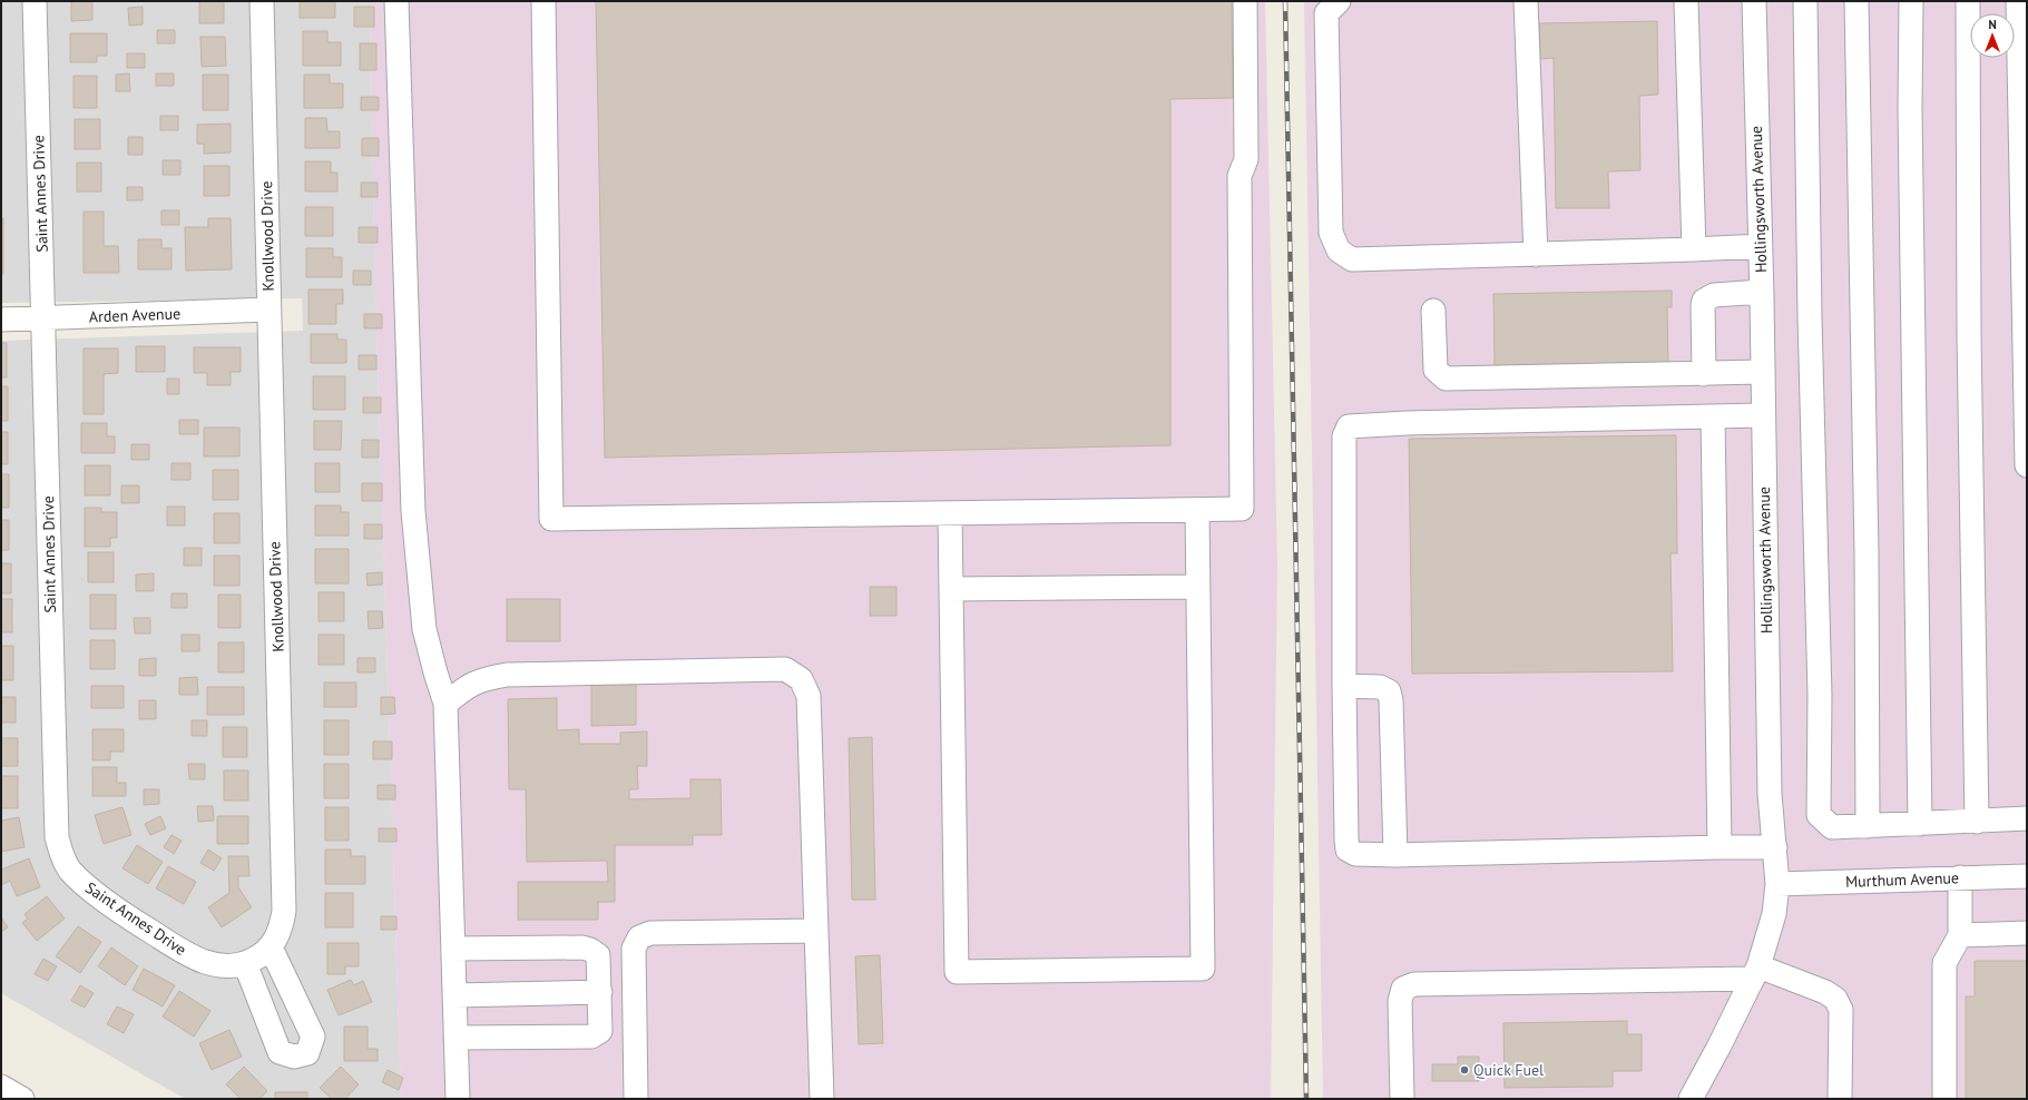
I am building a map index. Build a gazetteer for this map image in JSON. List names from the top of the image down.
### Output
{
  "streets": {
    "street": [
      "Saint Annes Drive",
      "Hollingsworth Avenue",
      "Knollwood Drive",
      "Arden Avenue",
      "Murthum Avenue"
    ]
  },
  "crossings": [
    ["Saint Annes Drive", "Knollwood Drive"],
    ["Saint Annes Drive", "Arden Avenue"],
    ["Hollingsworth Avenue", "Murthum Avenue"],
    ["Knollwood Drive", "Arden Avenue"]
  ],
  "places": ["Quick Fuel"],
  "north": "top"
}
